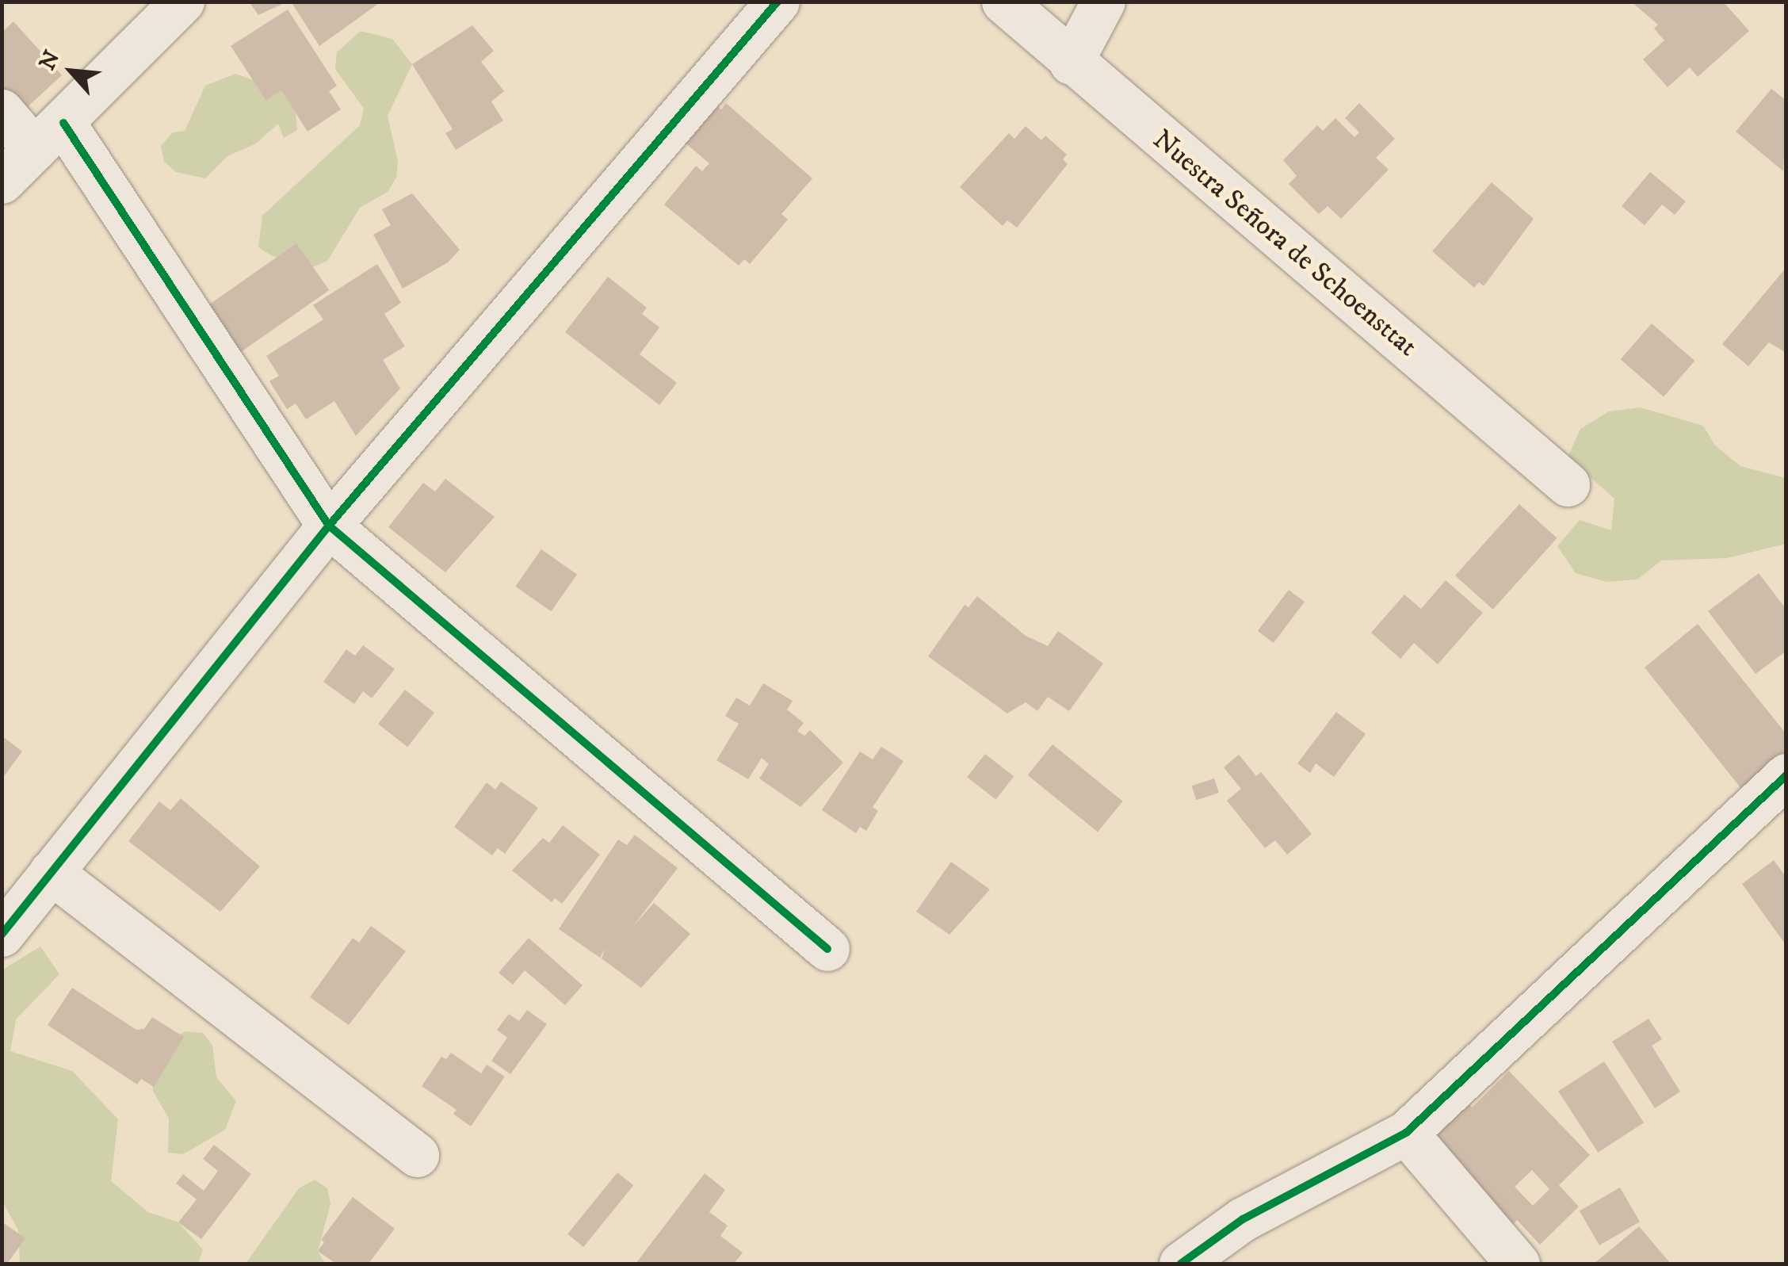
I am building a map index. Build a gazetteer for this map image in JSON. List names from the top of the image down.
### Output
{
  "streets": {
    "street": ["Nuestra Señora de Schoensttat"]
  },
  "north": "top left"
}
